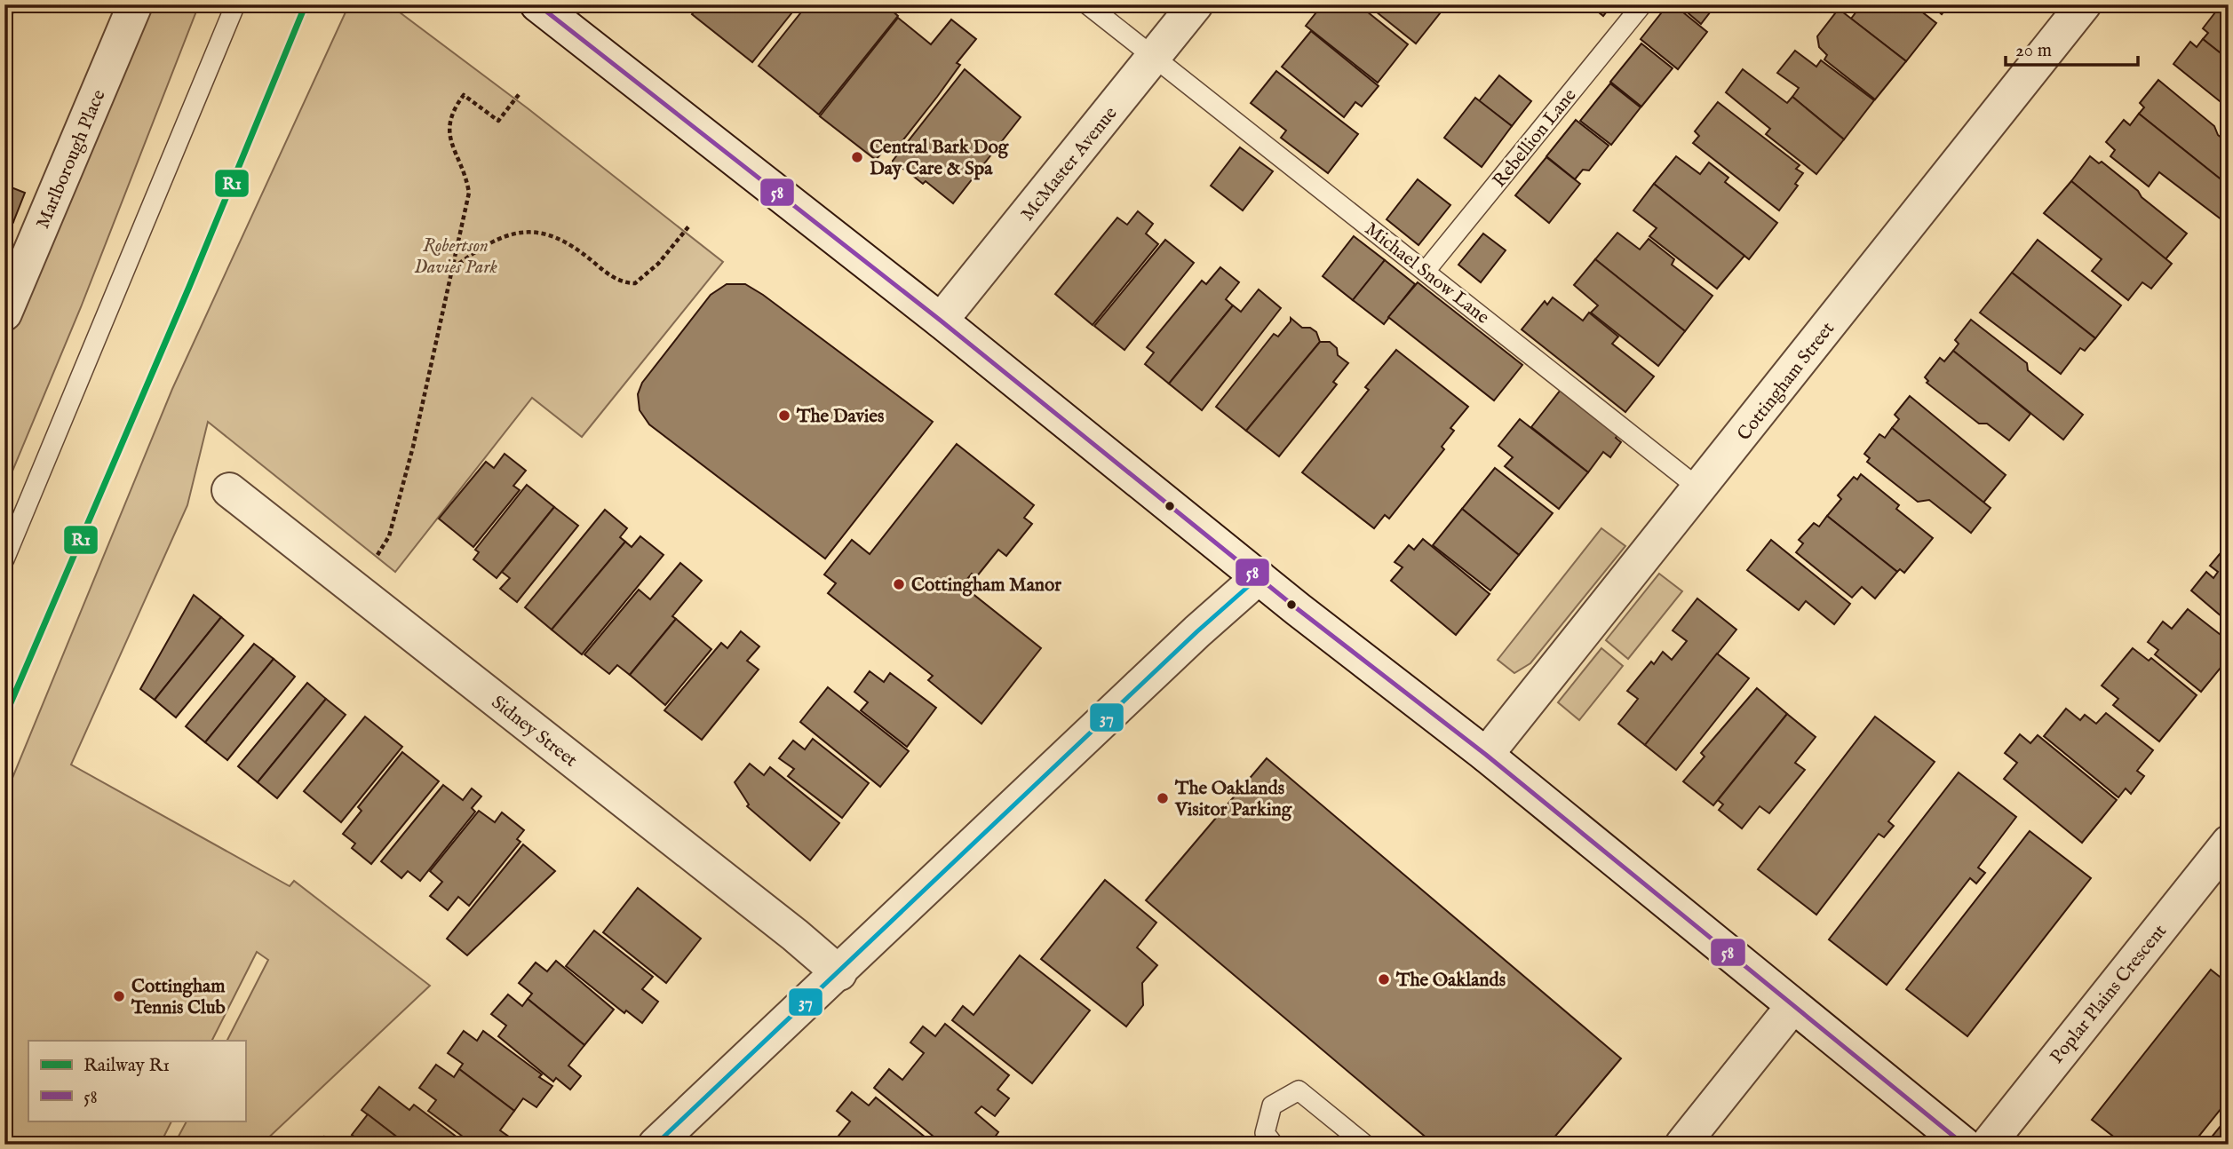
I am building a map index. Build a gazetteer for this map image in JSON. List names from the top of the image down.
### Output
{
  "streets": {
    "street": [
      "Marlborough Place",
      "McMaster Avenue",
      "Cottingham Street",
      "Sidney Street",
      "Poplar Plains Crescent"
    ],
    "lane": ["Rebellion Lane", "Michael Snow Lane"]
  },
  "crossings": [
    ["Rebellion Lane", "Michael Snow Lane"],
    ["McMaster Avenue", "Michael Snow Lane"],
    ["Michael Snow Lane", "Cottingham Street"]
  ],
  "parks": ["Robertson Davies Park"],
  "places": [
    "Central Bark Dog Day Care & Spa",
    "The Davies",
    "Cottingham Manor",
    "The Oaklands Visitor Parking",
    "The Oaklands",
    "Cottingham Tennis Club"
  ],
  "lines": ["rail line R1", "transit line 58", "transit line 37"],
  "legend": ["Railway R1", "58"],
  "scale_bar": "20 m"
}
